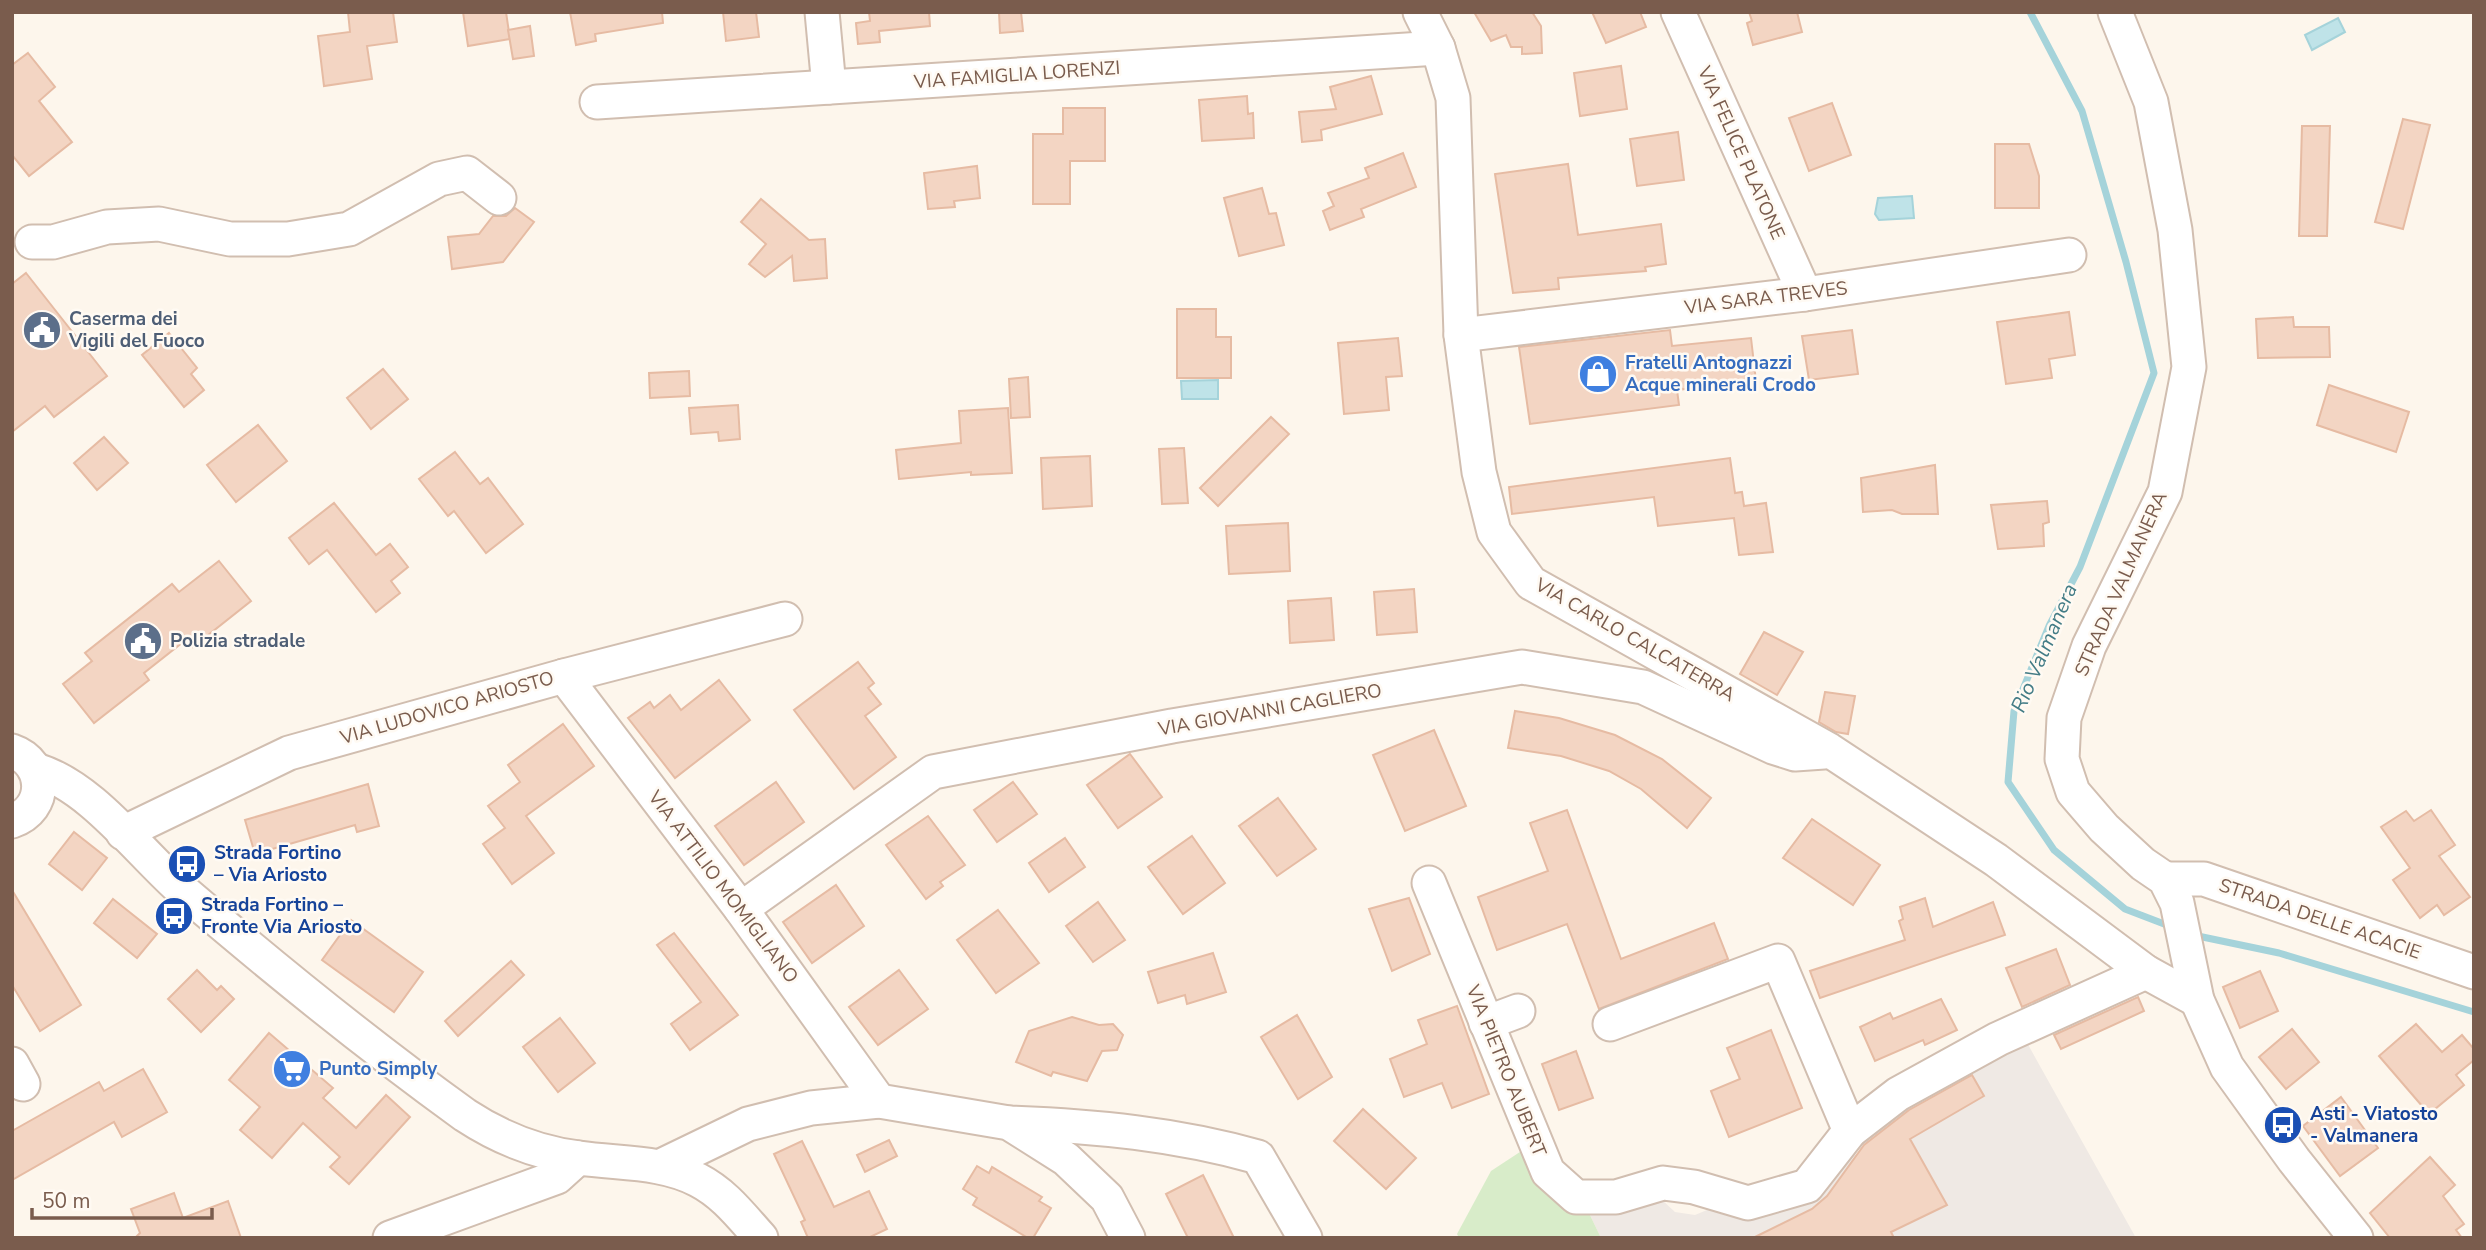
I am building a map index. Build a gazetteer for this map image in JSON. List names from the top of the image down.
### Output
{
  "streets": {
    "street": [
      "VIA FAMIGLIA LORENZI",
      "VIA FELICE PLATONE",
      "VIA SARA TREVES",
      "STRADA VALMANERA",
      "VIA CARLO CALCATERRA",
      "VIA LUDOVICO ARIOSTO",
      "VIA GIOVANNI CAGLIERO",
      "VIA ATTILIO MOMIGLIANO",
      "STRADA DELLE ACACIE",
      "VIA PIETRO AUBERT"
    ]
  },
  "crossings": [
    ["VIA FAMIGLIA LORENZI", "VIA CARLO CALCATERRA"],
    ["VIA FELICE PLATONE", "VIA SARA TREVES"],
    ["VIA SARA TREVES", "VIA CARLO CALCATERRA"],
    ["STRADA VALMANERA", "STRADA DELLE ACACIE"],
    ["VIA CARLO CALCATERRA", "VIA GIOVANNI CAGLIERO"],
    ["VIA CARLO CALCATERRA", "VIA PIETRO AUBERT"],
    ["VIA LUDOVICO ARIOSTO", "VIA ATTILIO MOMIGLIANO"],
    ["VIA GIOVANNI CAGLIERO", "VIA ATTILIO MOMIGLIANO"]
  ],
  "water": ["Rio Valmanera"],
  "places": {
    "public building": ["Caserma dei Vigili del Fuoco", "Polizia stradale"],
    "shop": ["Fratelli Antognazzi Acque minerali Crodo"],
    "bus stop": ["Strada Fortino – Via Ariosto", "Strada Fortino – Fronte Via Ariosto", "Asti - Viatosto - Valmanera"],
    "supermarket": ["Punto Simply"]
  },
  "scale_bar": "50 m"
}
